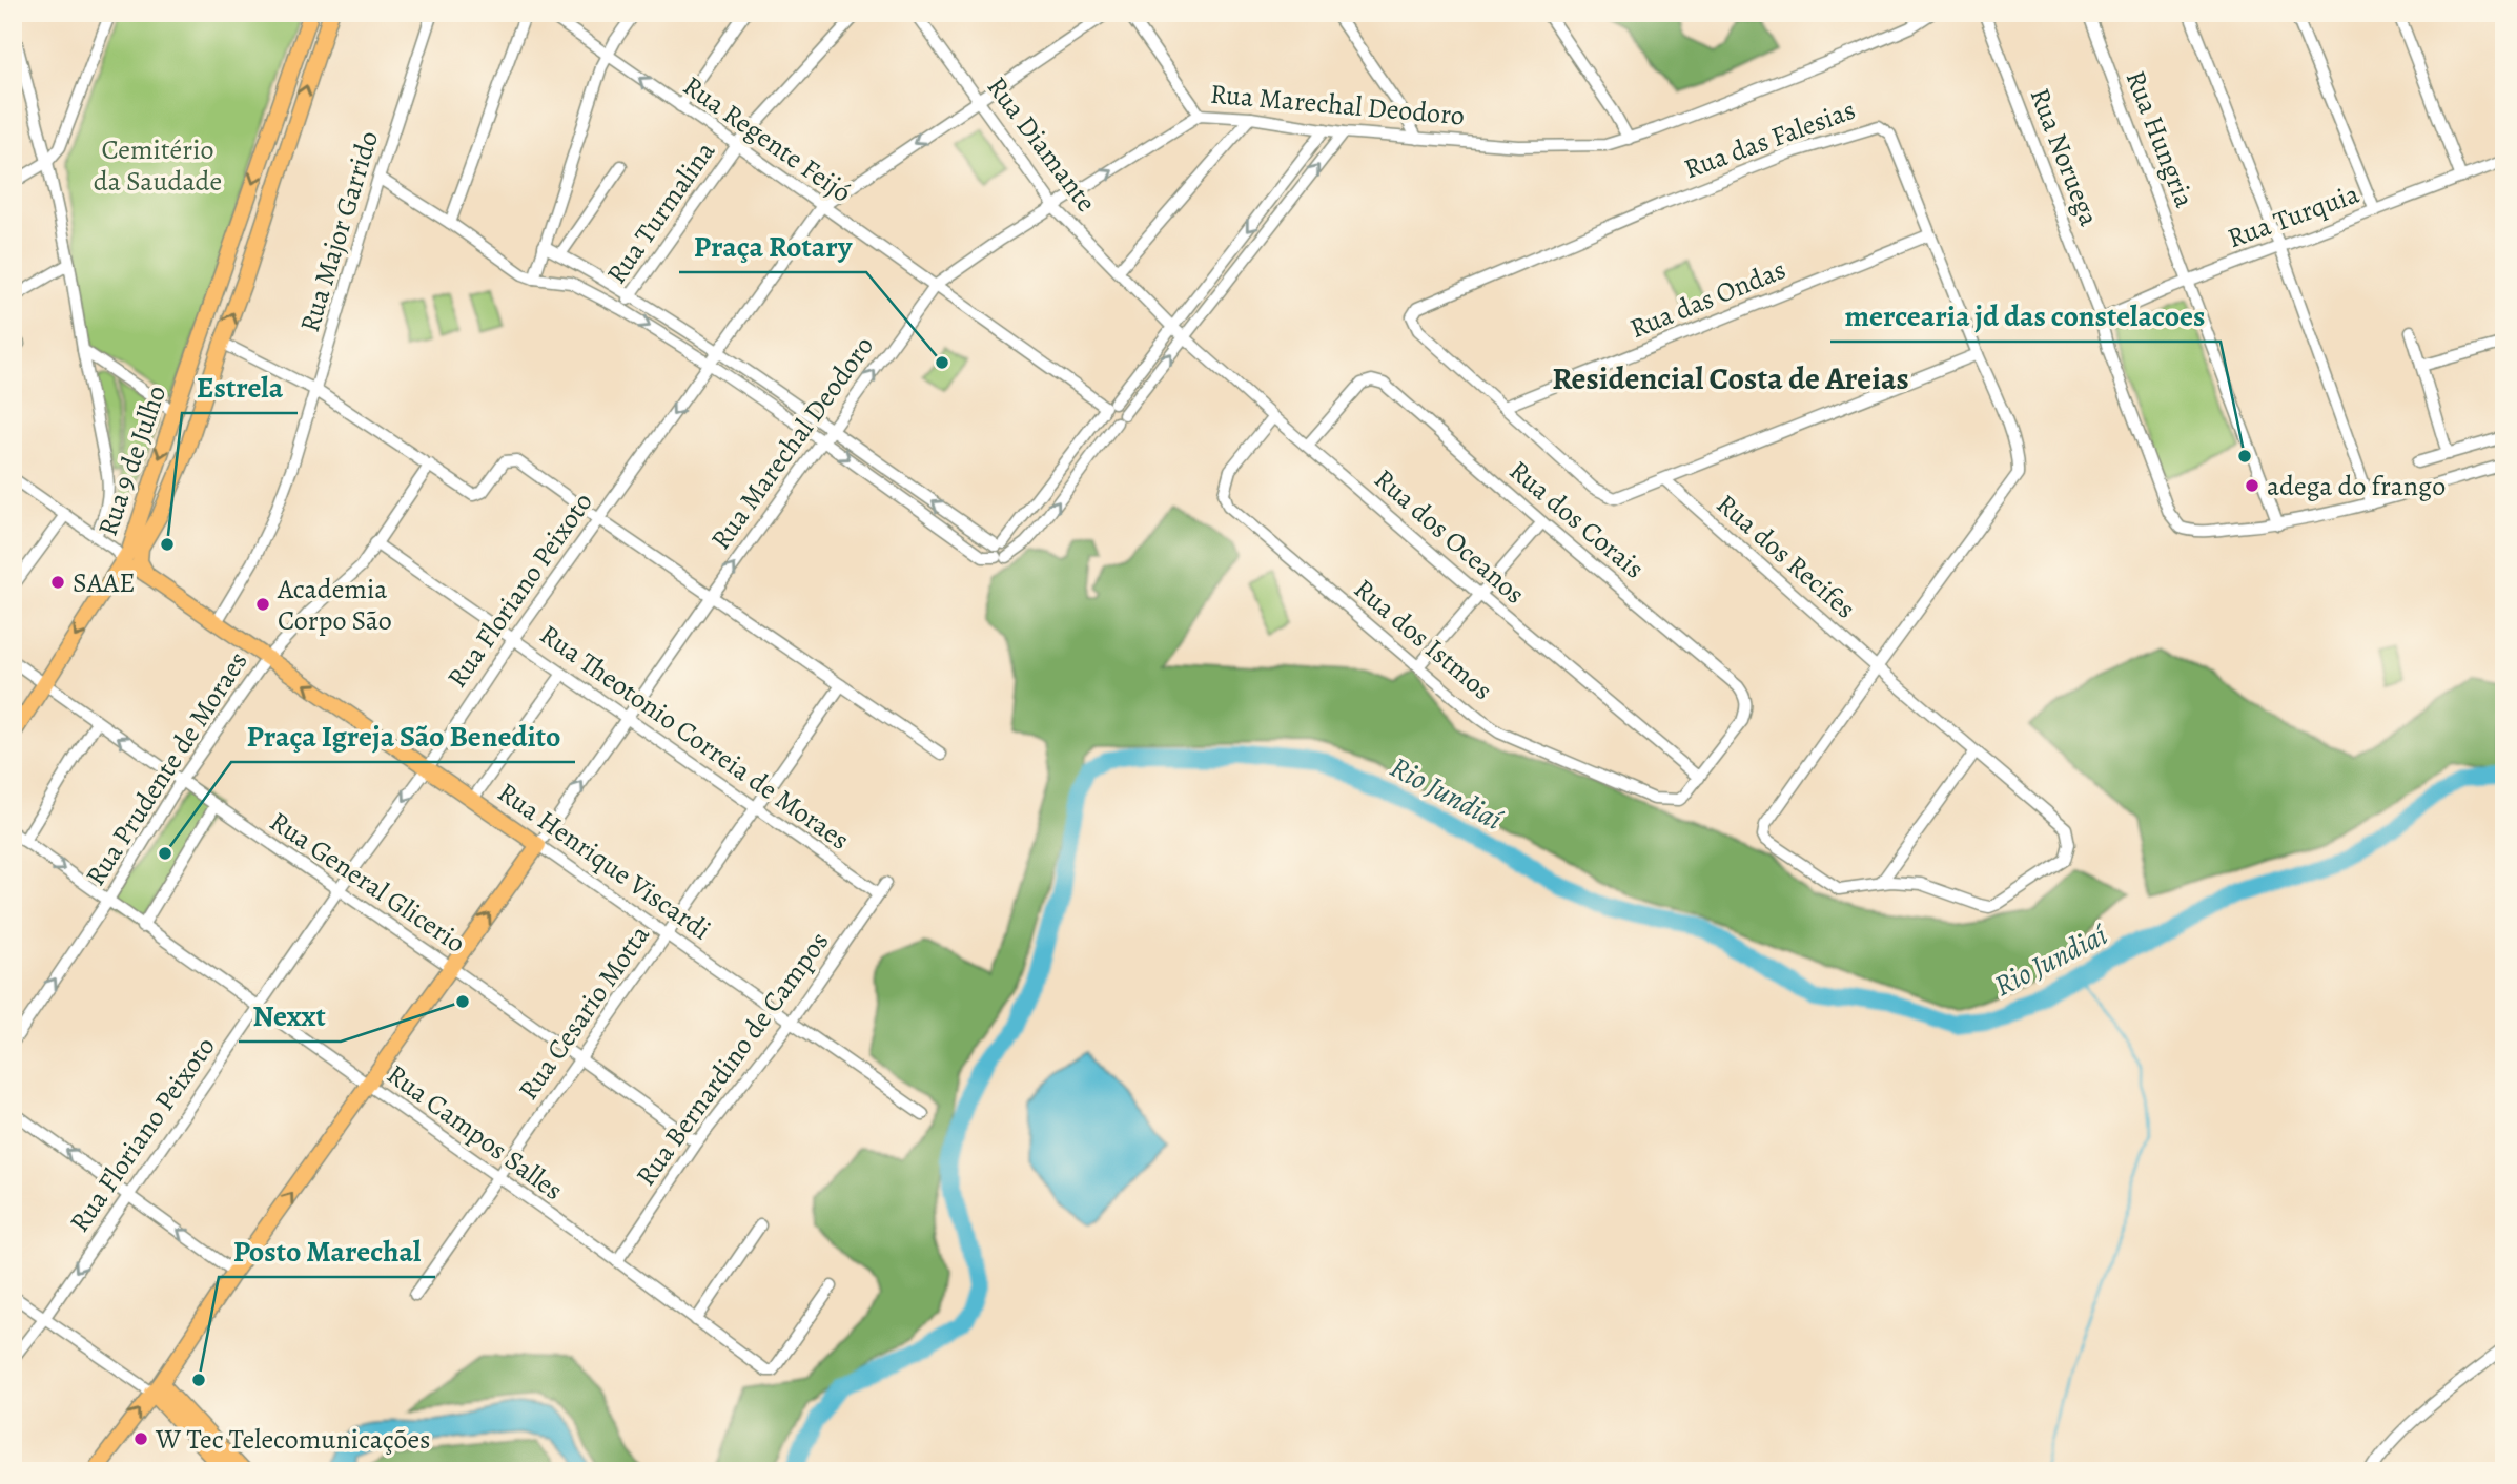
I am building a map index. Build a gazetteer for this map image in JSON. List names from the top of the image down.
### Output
{
  "streets": {
    "main road": ["Rua Marechal Deodoro", "Rua 9 de Julho", "Rua Henrique Viscardi"],
    "street": [
      "Rua Regente Feijó",
      "Rua das Falesias",
      "Rua Hungria",
      "Rua Diamante",
      "Rua Noruega",
      "Rua Turmalina",
      "Rua Turquia",
      "Rua Major Garrido",
      "Rua das Ondas",
      "Rua dos Corais",
      "Rua dos Oceanos",
      "Rua dos Recifes",
      "Rua Floriano Peixoto",
      "Rua dos Istmos",
      "Rua Theotonio Correia de Moraes",
      "Rua Prudente de Moraes",
      "Rua General Glicerio",
      "Rua Cesario Motta",
      "Rua Bernardino de Campos",
      "Rua Campos Salles"
    ]
  },
  "crossings": [
    ["Rua Marechal Deodoro", "Rua Regente Feijó"],
    ["Rua Marechal Deodoro", "Rua Diamante"],
    ["Rua Marechal Deodoro", "Rua Theotonio Correia de Moraes"],
    ["Rua Marechal Deodoro", "Rua Henrique Viscardi"],
    ["Rua Marechal Deodoro", "Rua General Glicerio"],
    ["Rua Marechal Deodoro", "Rua Campos Salles"],
    ["Rua Regente Feijó", "Rua Turmalina"],
    ["Rua Regente Feijó", "Rua Floriano Peixoto"],
    ["Rua das Falesias", "Rua das Ondas"],
    ["Rua das Falesias", "Rua dos Recifes"],
    ["Rua Hungria", "Rua Noruega"],
    ["Rua Hungria", "Rua Turquia"],
    ["Rua Diamante", "Rua dos Oceanos"],
    ["Rua Diamante", "Rua Floriano Peixoto"],
    ["Rua Noruega", "Rua Turquia"],
    ["Rua Major Garrido", "Rua Henrique Viscardi"],
    ["Rua 9 de Julho", "Rua Henrique Viscardi"],
    ["Rua 9 de Julho", "Rua General Glicerio"],
    ["Rua dos Corais", "Rua dos Oceanos"],
    ["Rua dos Corais", "Rua dos Istmos"],
    ["Rua dos Oceanos", "Rua dos Istmos"],
    ["Rua Floriano Peixoto", "Rua Theotonio Correia de Moraes"],
    ["Rua Floriano Peixoto", "Rua Henrique Viscardi"],
    ["Rua Floriano Peixoto", "Rua General Glicerio"],
    ["Rua Floriano Peixoto", "Rua Campos Salles"],
    ["Rua Theotonio Correia de Moraes", "Rua Prudente de Moraes"],
    ["Rua Theotonio Correia de Moraes", "Rua Cesario Motta"],
    ["Rua Theotonio Correia de Moraes", "Rua Bernardino de Campos"],
    ["Rua Prudente de Moraes", "Rua Henrique Viscardi"],
    ["Rua Prudente de Moraes", "Rua General Glicerio"],
    ["Rua Prudente de Moraes", "Rua Campos Salles"],
    ["Rua Henrique Viscardi", "Rua Cesario Motta"],
    ["Rua Henrique Viscardi", "Rua Bernardino de Campos"],
    ["Rua General Glicerio", "Rua Cesario Motta"],
    ["Rua General Glicerio", "Rua Bernardino de Campos"],
    ["Rua Cesario Motta", "Rua Campos Salles"],
    ["Rua Bernardino de Campos", "Rua Campos Salles"]
  ],
  "one_way": ["Rua Marechal Deodoro", "Rua Floriano Peixoto"],
  "districts": ["Residencial Costa de Areias"],
  "water": ["Rio Jundiaí"],
  "parks": ["Cemitério da Saudade"],
  "places": [
    "Praça Rotary",
    "mercearia jd das constelacoes",
    "adega do frango",
    "Estrela",
    "SAAE",
    "Academia Corpo São",
    "Praça Igreja São Benedito",
    "Nexxt",
    "Posto Marechal",
    "W Tec Telecomunicações"
  ]
}
